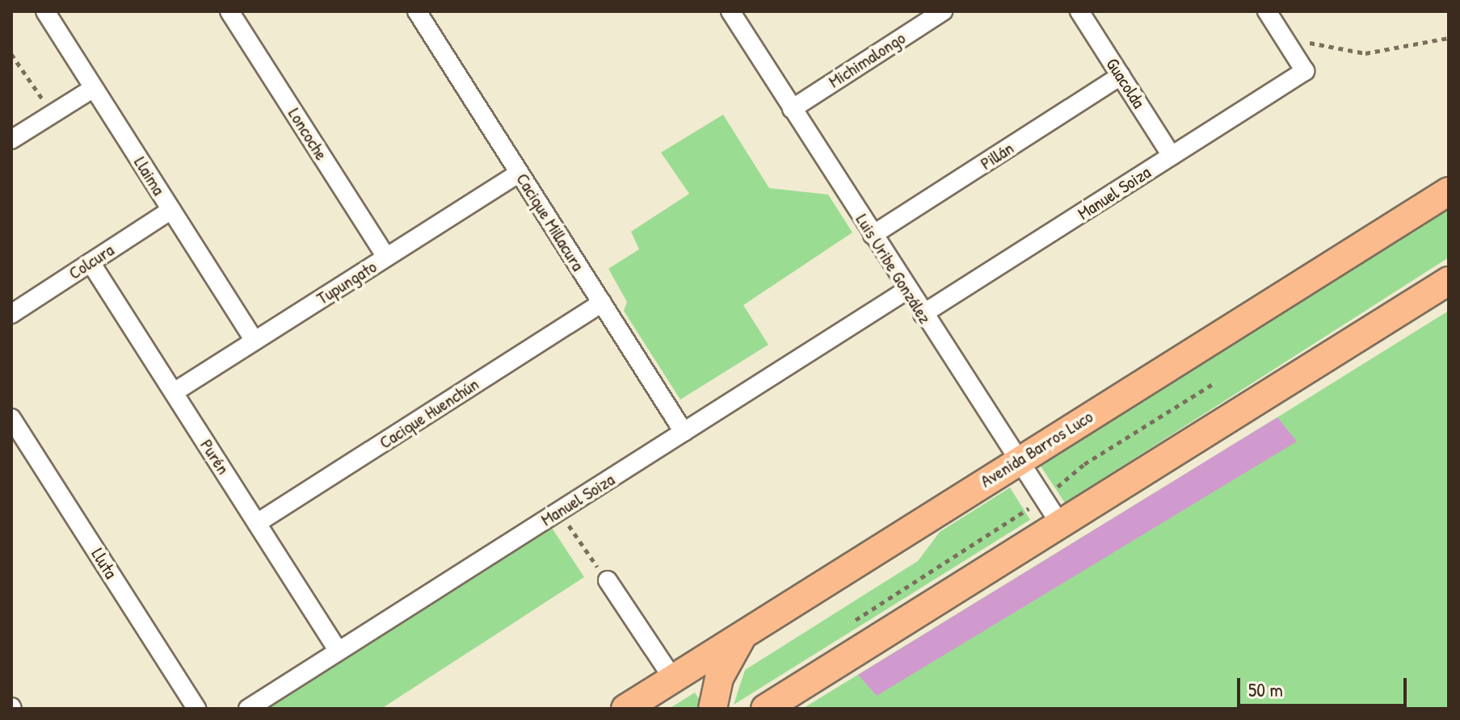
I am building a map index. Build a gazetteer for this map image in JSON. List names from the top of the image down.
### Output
{
  "streets": {
    "main road": ["Avenida Barros Luco"],
    "street": [
      "Michimalongo",
      "Guacolda",
      "Loncoche",
      "Pillán",
      "Llaima",
      "Manuel Soiza",
      "Cacique Millacura",
      "Colcura",
      "Luis Uribe González",
      "Tupungato",
      "Cacique Huenchún",
      "Purén",
      "Lluta"
    ]
  },
  "crossings": [
    ["Michimalongo", "Luis Uribe González"],
    ["Guacolda", "Pillán"],
    ["Guacolda", "Manuel Soiza"],
    ["Loncoche", "Tupungato"],
    ["Pillán", "Luis Uribe González"],
    ["Llaima", "Colcura"],
    ["Llaima", "Tupungato"],
    ["Manuel Soiza", "Cacique Millacura"],
    ["Manuel Soiza", "Luis Uribe González"],
    ["Manuel Soiza", "Purén"],
    ["Cacique Millacura", "Tupungato"],
    ["Cacique Millacura", "Cacique Huenchún"],
    ["Colcura", "Purén"],
    ["Luis Uribe González", "Avenida Barros Luco"],
    ["Tupungato", "Purén"],
    ["Cacique Huenchún", "Purén"]
  ],
  "scale_bar": "50 m"
}
